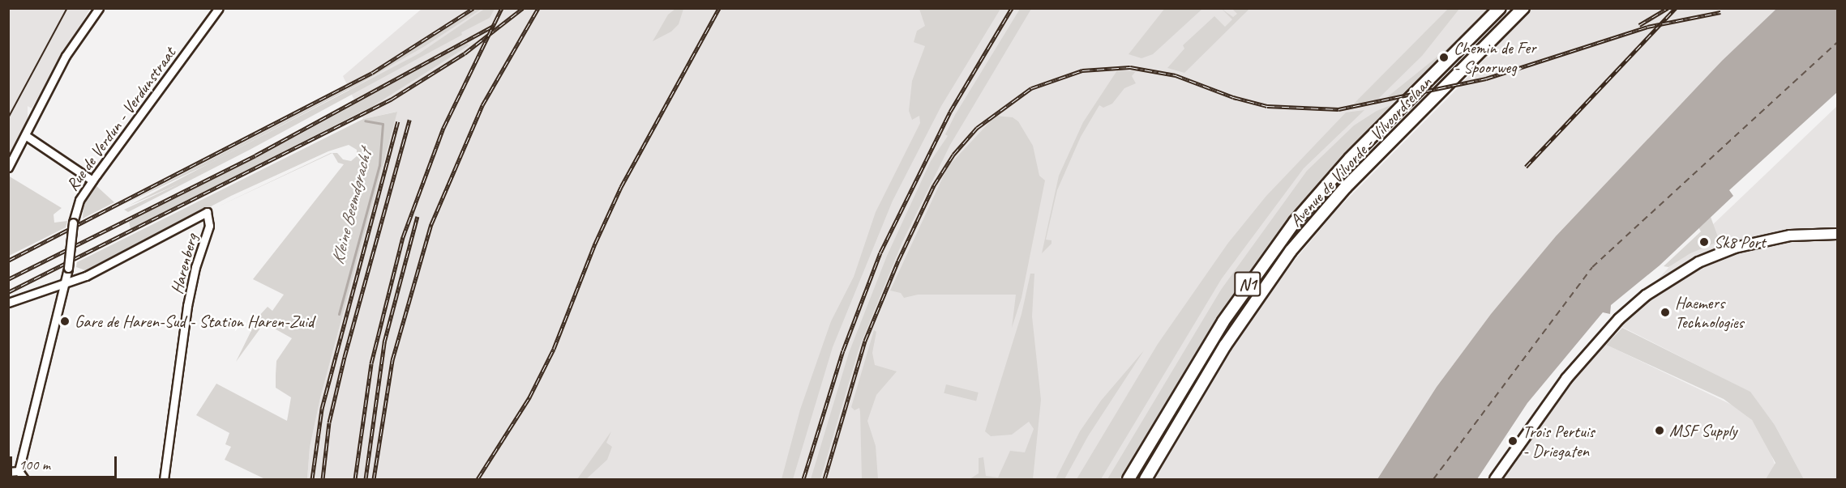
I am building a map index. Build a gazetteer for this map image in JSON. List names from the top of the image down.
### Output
{
  "streets": {
    "main road": ["Avenue de Vilvorde - Vilvoordselaan", "N1"],
    "street": ["Rue de Verdun - Verdunstraat", "Harenberg"]
  },
  "crossings": [
    ["Rue de Verdun - Verdunstraat", "Harenberg"]
  ],
  "water": ["Kleine Beemdgracht"],
  "places": [
    "Chemin de Fer - Spoorweg",
    "Sk8 Port",
    "Haemers Technologies",
    "Gare de Haren-Sud - Station Haren-Zuid",
    "MSF Supply",
    "Trois Pertuis - Driegaten"
  ],
  "scale_bar": "100 m"
}
